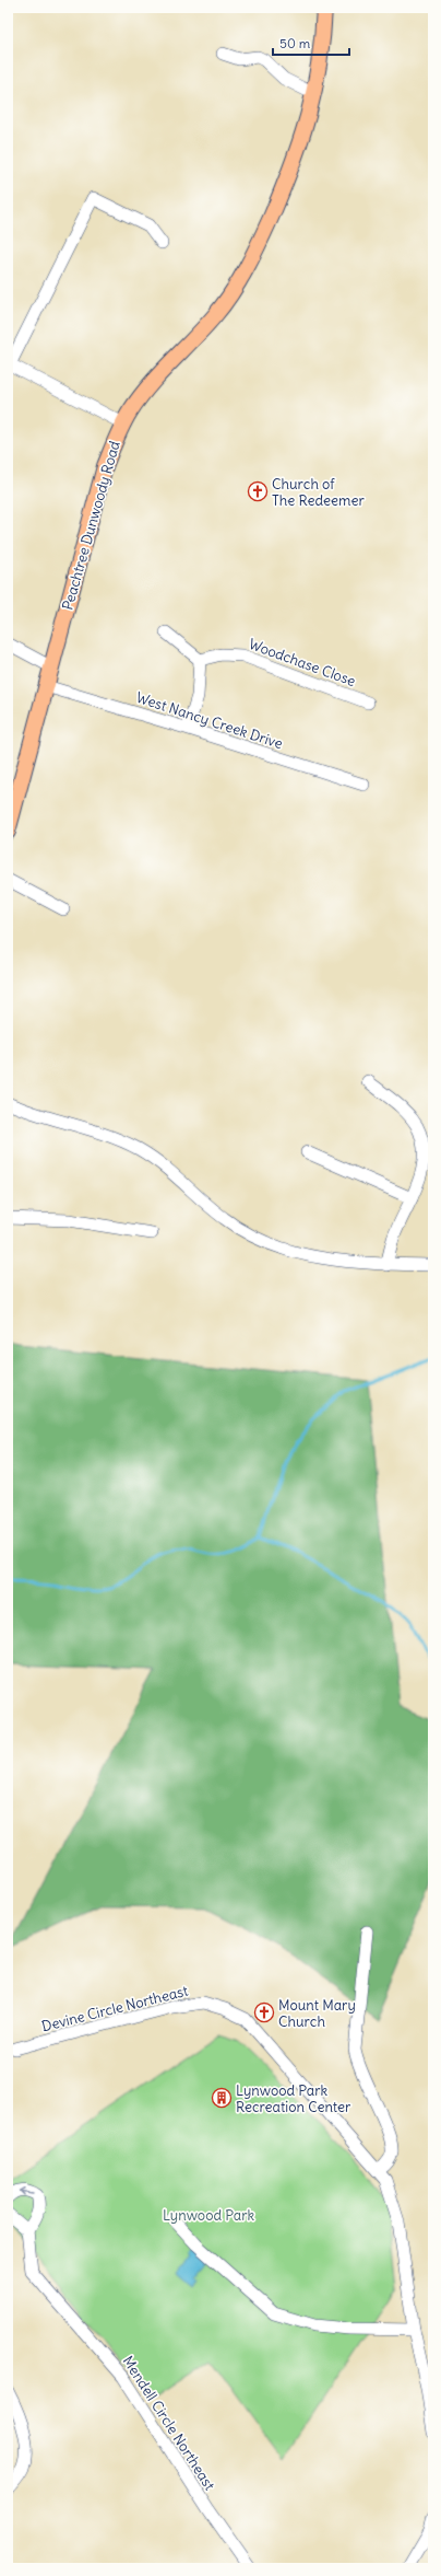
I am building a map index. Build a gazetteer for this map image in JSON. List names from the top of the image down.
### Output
{
  "streets": {
    "main road": ["Peachtree Dunwoody Road"],
    "street": [
      "Woodchase Close",
      "West Nancy Creek Drive",
      "Devine Circle Northeast",
      "Mendell Circle Northeast"
    ]
  },
  "crossings": [
    ["Peachtree Dunwoody Road", "West Nancy Creek Drive"]
  ],
  "parks": ["Lynwood Park"],
  "places": {
    "church": ["Church of The Redeemer", "Mount Mary Church"],
    "building": ["Lynwood Park Recreation Center"]
  },
  "scale_bar": "50 m"
}
